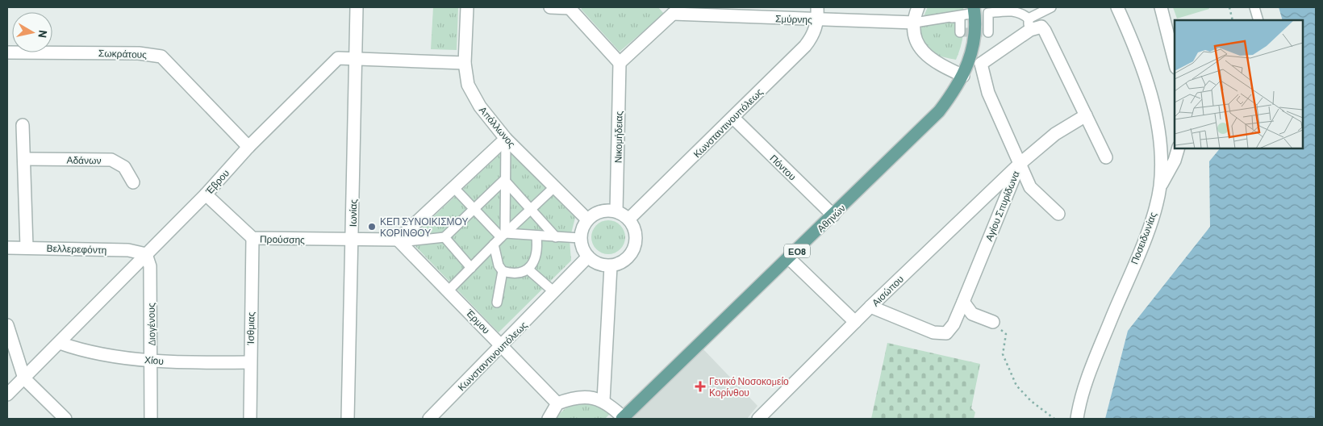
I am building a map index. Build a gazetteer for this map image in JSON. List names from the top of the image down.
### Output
{
  "streets": {
    "main road": ["Αθηνών", "ΕΟ8"],
    "street": [
      "Σμύρνης",
      "Σωκράτους",
      "Κωνσταντινουπόλεως",
      "Απόλλωνος",
      "Νικομήδειας",
      "Αδάνων",
      "Πόντου",
      "Έβρου",
      "Αγίου Σπυρίδωνα",
      "Ιωνίας",
      "Ποσειδωνίας",
      "Προύσσης",
      "Βελλερεφόντη",
      "Αισώπου",
      "Έρμου",
      "Διογένους",
      "Ίσθμιας",
      "Χίου"
    ]
  },
  "crossings": [
    ["Σμύρνης", "Κωνσταντινουπόλεως"],
    ["Σωκράτους", "Έβρου"],
    ["Κωνσταντινουπόλεως", "Απόλλωνος"],
    ["Κωνσταντινουπόλεως", "Νικομήδειας"],
    ["Κωνσταντινουπόλεως", "Πόντου"],
    ["Κωνσταντινουπόλεως", "Έρμου"],
    ["Απόλλωνος", "Νικομήδειας"],
    ["Απόλλωνος", "Έβρου"],
    ["Πόντου", "Αθηνών"],
    ["Έβρου", "Ιωνίας"],
    ["Έβρου", "Προύσσης"],
    ["Έβρου", "Βελλερεφόντη"],
    ["Έβρου", "Διογένους"],
    ["Έβρου", "Χίου"],
    ["Αγίου Σπυρίδωνα", "Αθηνών"],
    ["Αγίου Σπυρίδωνα", "Αισώπου"],
    ["Ιωνίας", "Προύσσης"],
    ["Προύσσης", "Έρμου"],
    ["Προύσσης", "Ίσθμιας"],
    ["Βελλερεφόντη", "Διογένους"],
    ["Διογένους", "Χίου"],
    ["Ίσθμιας", "Χίου"]
  ],
  "places": {
    "other": ["ΚΕΠ ΣΥΝΟΙΚΙΣΜΟΥ ΚΟΡΙΝΘΟΥ"],
    "health": ["Γενικό Νοσοκομείο Κορίνθου"]
  },
  "north": "right"
}
